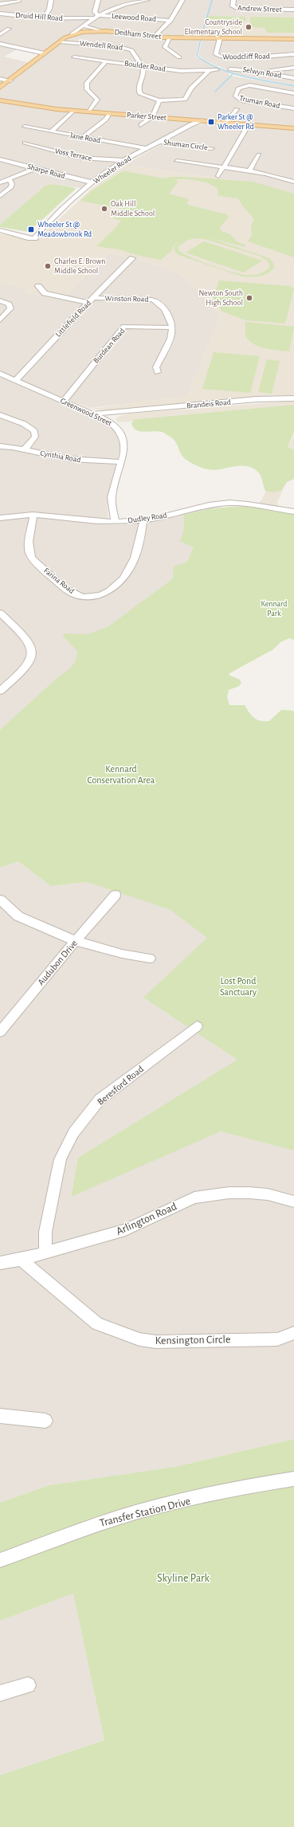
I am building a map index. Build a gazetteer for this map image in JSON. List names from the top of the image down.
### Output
{
  "streets": {
    "main road": ["Dedham Street", "Parker Street"],
    "street": [
      "Andrew Street",
      "Druid Hill Road",
      "Leewood Road",
      "Wendell Road",
      "Woodcliff Road",
      "Boulder Road",
      "Selwyn Road",
      "Truman Road",
      "Jane Road",
      "Shuman Circle",
      "Voss Terrace",
      "Wheeler Road",
      "Sharpe Road",
      "Winston Road",
      "Littlefield Road",
      "Burdean Road",
      "Brandeis Road",
      "Greenwood Street",
      "Cynthia Road",
      "Dudley Road",
      "Farina Road",
      "Audubon Drive",
      "Beresford Road",
      "Arlington Road",
      "Kensington Circle",
      "Transfer Station Drive"
    ]
  },
  "crossings": [
    ["Dedham Street", "Wendell Road"],
    ["Dedham Street", "Woodcliff Road"],
    ["Wendell Road", "Boulder Road"],
    ["Parker Street", "Wheeler Road"],
    ["Jane Road", "Wheeler Road"],
    ["Shuman Circle", "Wheeler Road"],
    ["Voss Terrace", "Wheeler Road"],
    ["Wheeler Road", "Sharpe Road"],
    ["Winston Road", "Littlefield Road"],
    ["Winston Road", "Burdean Road"],
    ["Littlefield Road", "Greenwood Street"],
    ["Burdean Road", "Greenwood Street"],
    ["Brandeis Road", "Greenwood Street"],
    ["Greenwood Street", "Cynthia Road"],
    ["Greenwood Street", "Dudley Road"],
    ["Dudley Road", "Farina Road"],
    ["Beresford Road", "Arlington Road"],
    ["Arlington Road", "Kensington Circle"]
  ],
  "parks": [
    "Kennard Park",
    "Kennard Conservation Area",
    "Lost Pond Sanctuary",
    "Skyline Park"
  ],
  "places": {
    "other": [
      "Countryside Elementary School",
      "Oak Hill Middle School",
      "Charles E. Brown Middle School",
      "Newton South High School"
    ],
    "transit": ["Parker St @ Wheeler Rd", "Wheeler St @ Meadowbrook Rd"]
  }
}
